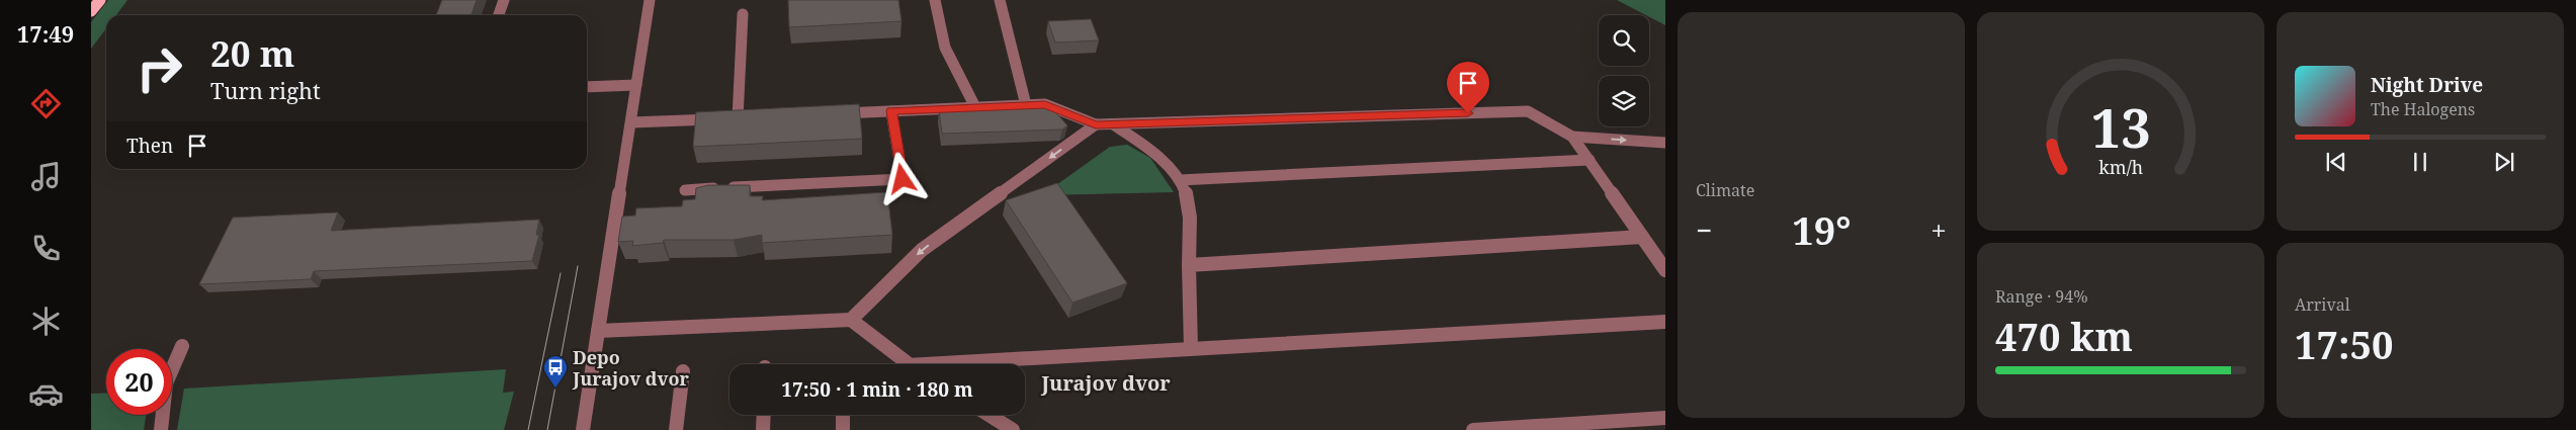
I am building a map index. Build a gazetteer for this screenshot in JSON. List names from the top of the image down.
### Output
{
  "districts": ["Jurajov dvor"],
  "places": {
    "bus stop": ["Depo Jurajov dvor"]
  },
  "page": {
    "tabs": "17:49",
    "tile": [
      "Climate",
      ["Range · 94%", "470 km"],
      ["Arrival", "17:50"]
    ],
    "turn": ["20 m", "Turn right"],
    "song": ["Night Drive", "The Halogens"],
    "then": "Then",
    "heat": ["−", "19°", "+"],
    "limit": "20",
    "trip": "17:50 · 1 min · 180 m",
    "gauge": ["13", "km/h"]
  }
}
